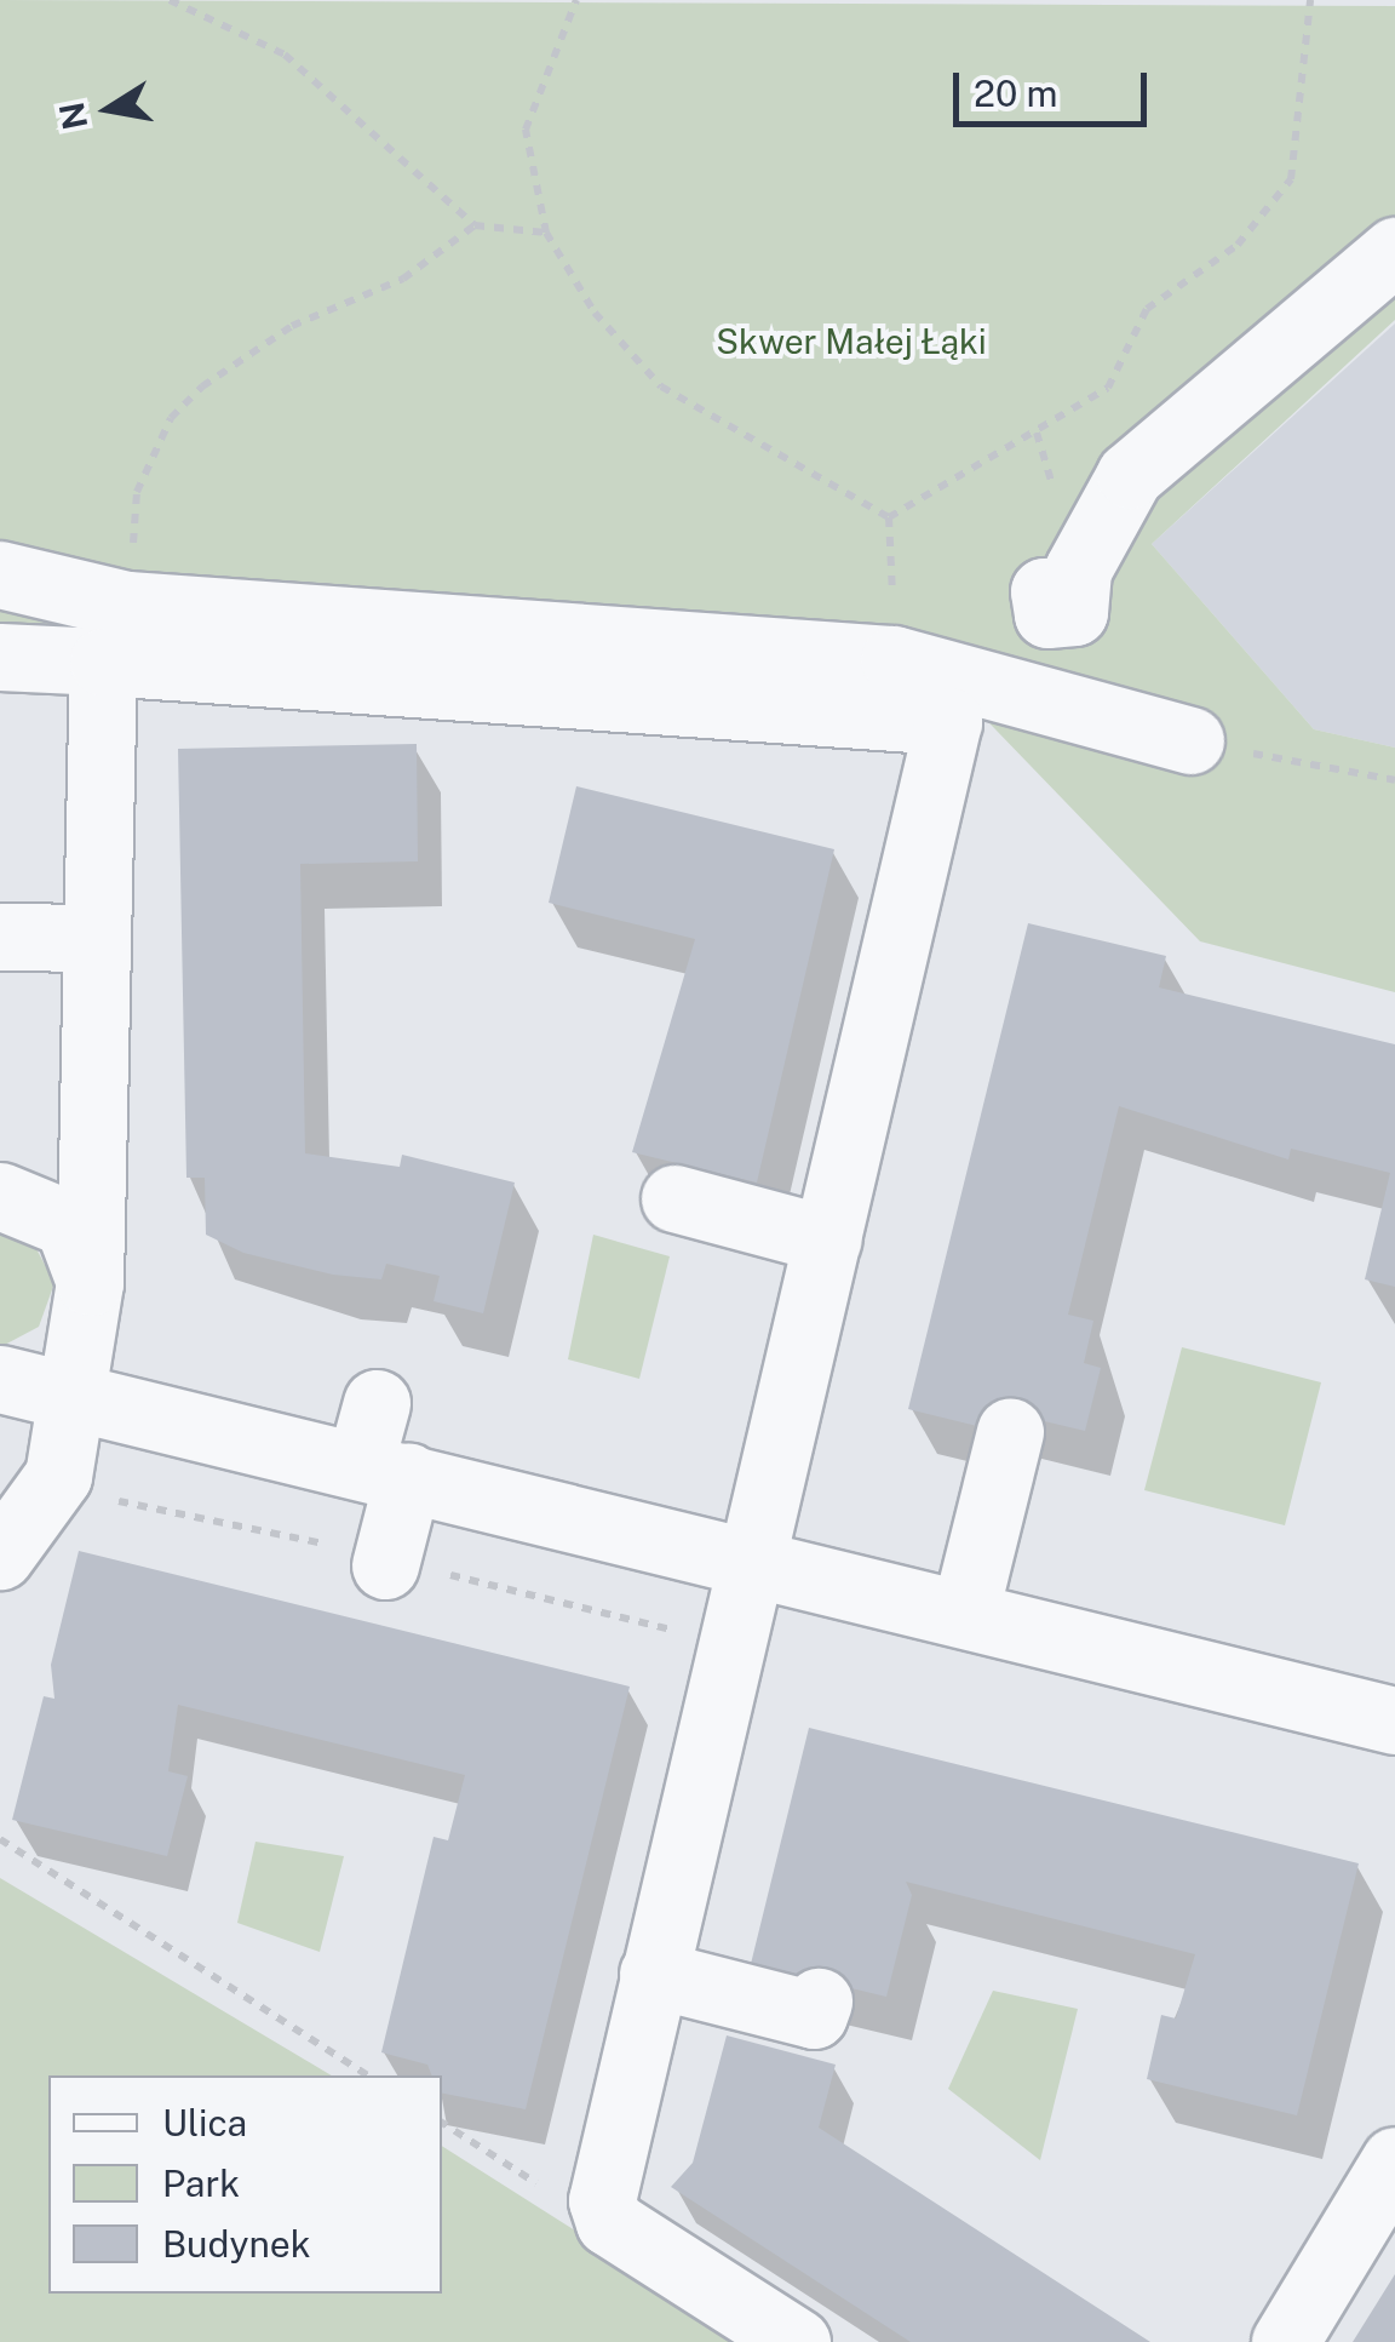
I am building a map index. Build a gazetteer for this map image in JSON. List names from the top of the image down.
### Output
{
  "parks": ["Skwer Małej Łąki"],
  "legend": ["Ulica", "Park", "Budynek"],
  "scale_bar": "20 m",
  "north": "left"
}
